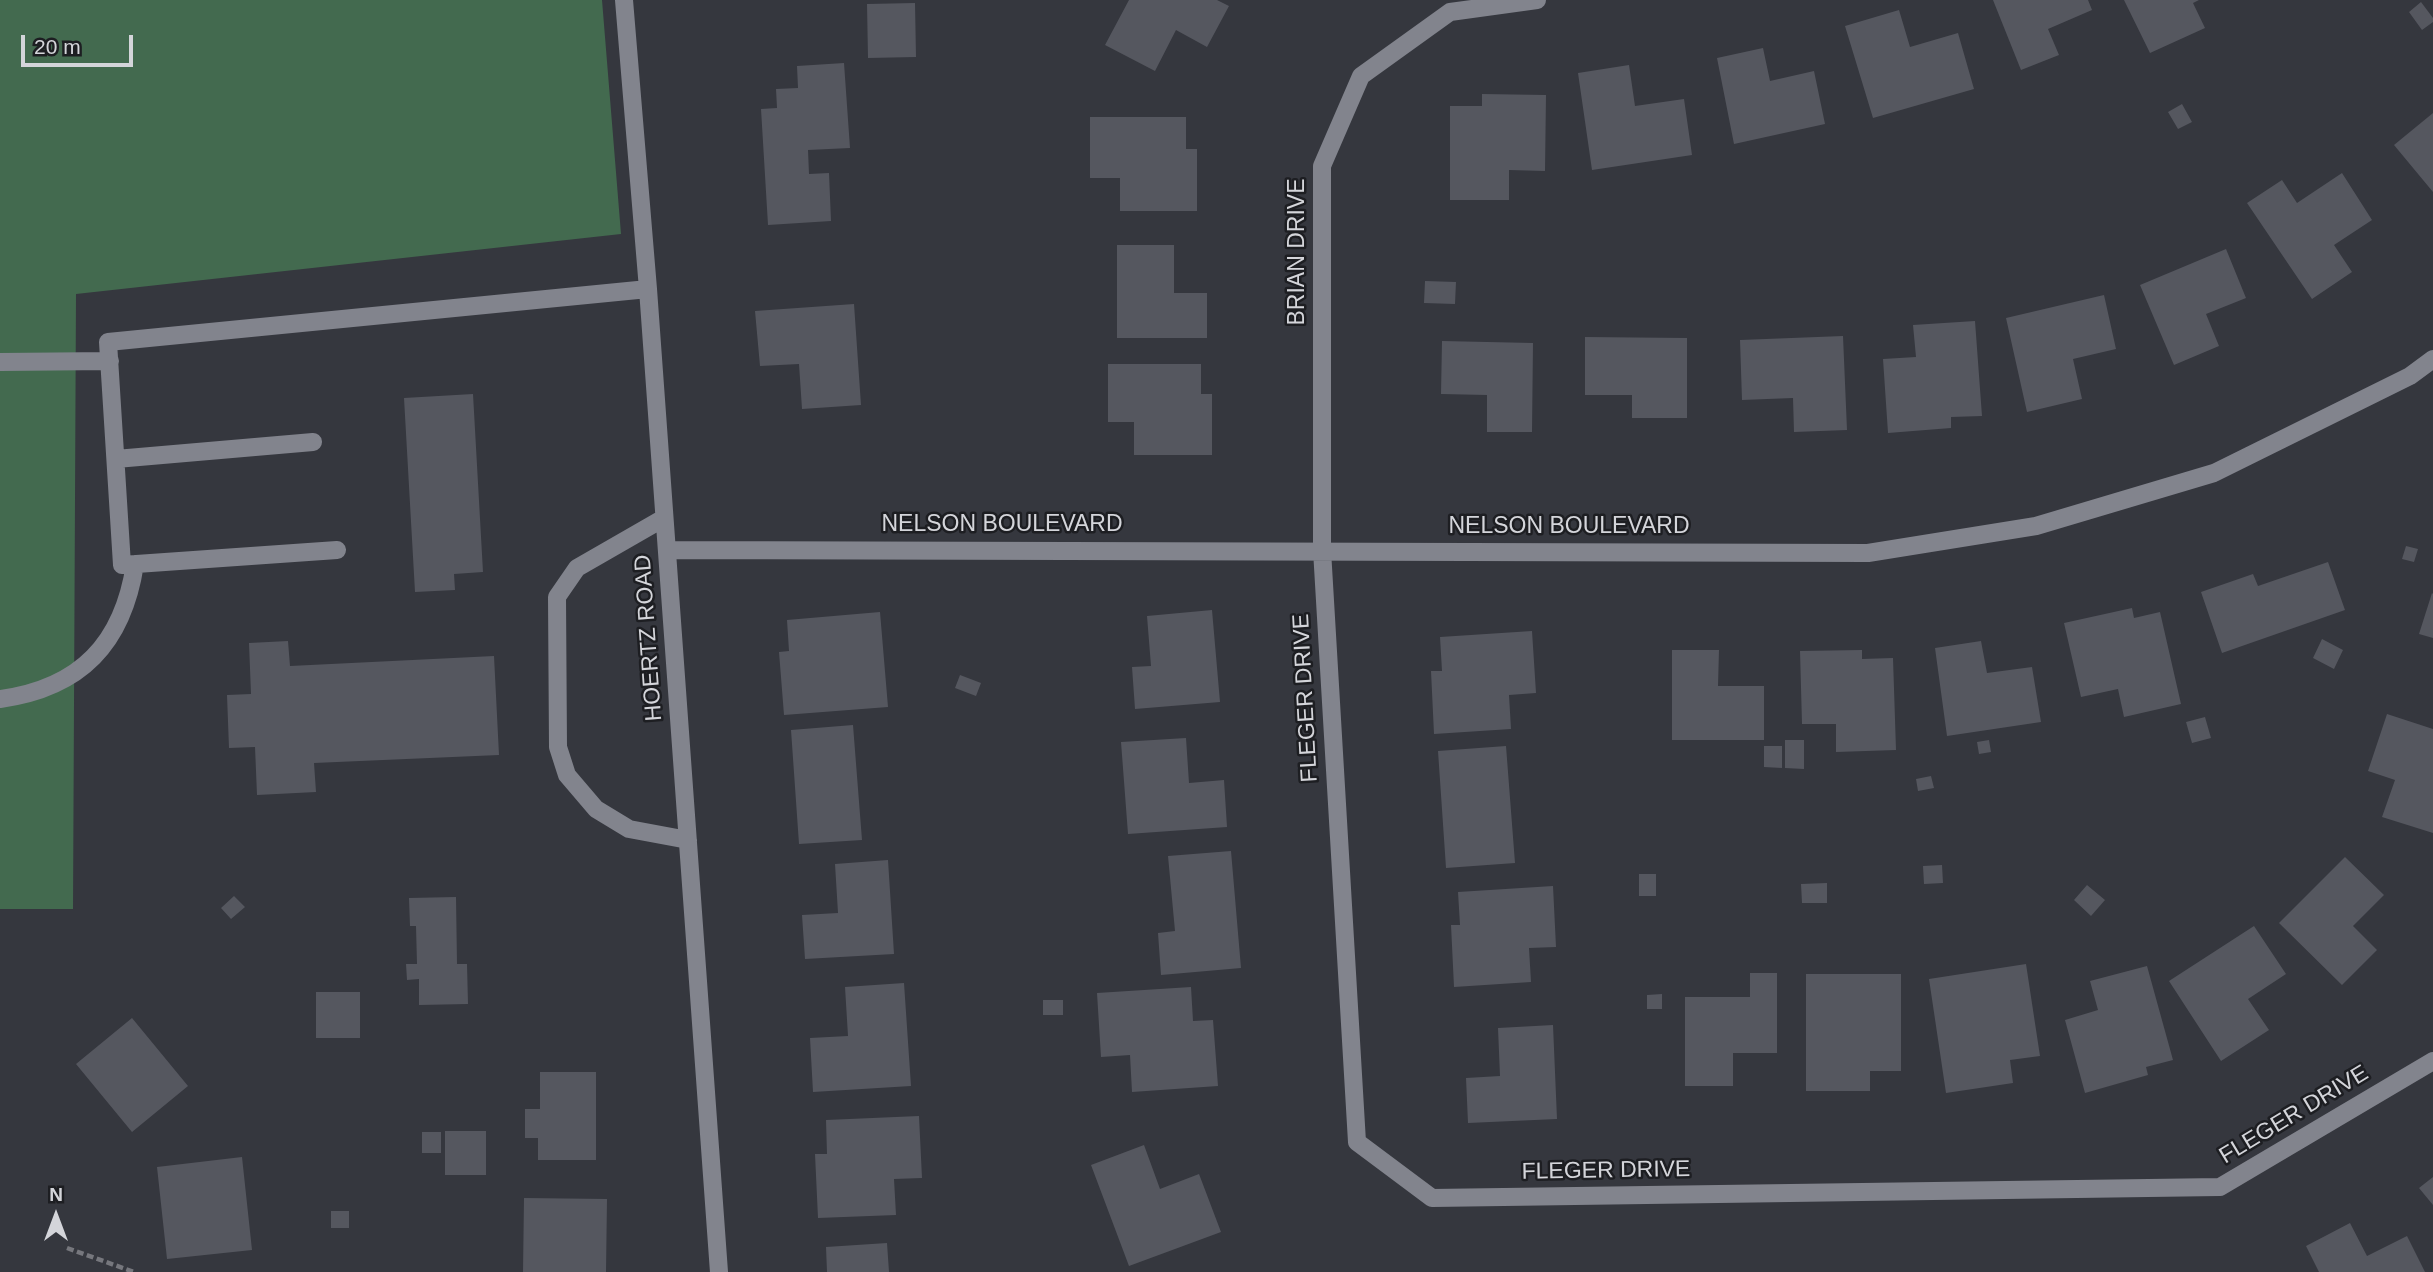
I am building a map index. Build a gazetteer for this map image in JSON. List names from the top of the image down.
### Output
{
  "streets": {
    "street": [
      "BRIAN DRIVE",
      "NELSON BOULEVARD",
      "HOERTZ ROAD",
      "FLEGER DRIVE"
    ]
  },
  "crossings": [
    ["BRIAN DRIVE", "NELSON BOULEVARD"],
    ["BRIAN DRIVE", "FLEGER DRIVE"],
    ["NELSON BOULEVARD", "HOERTZ ROAD"],
    ["NELSON BOULEVARD", "FLEGER DRIVE"]
  ],
  "scale_bar": "20 m",
  "north": "top"
}
